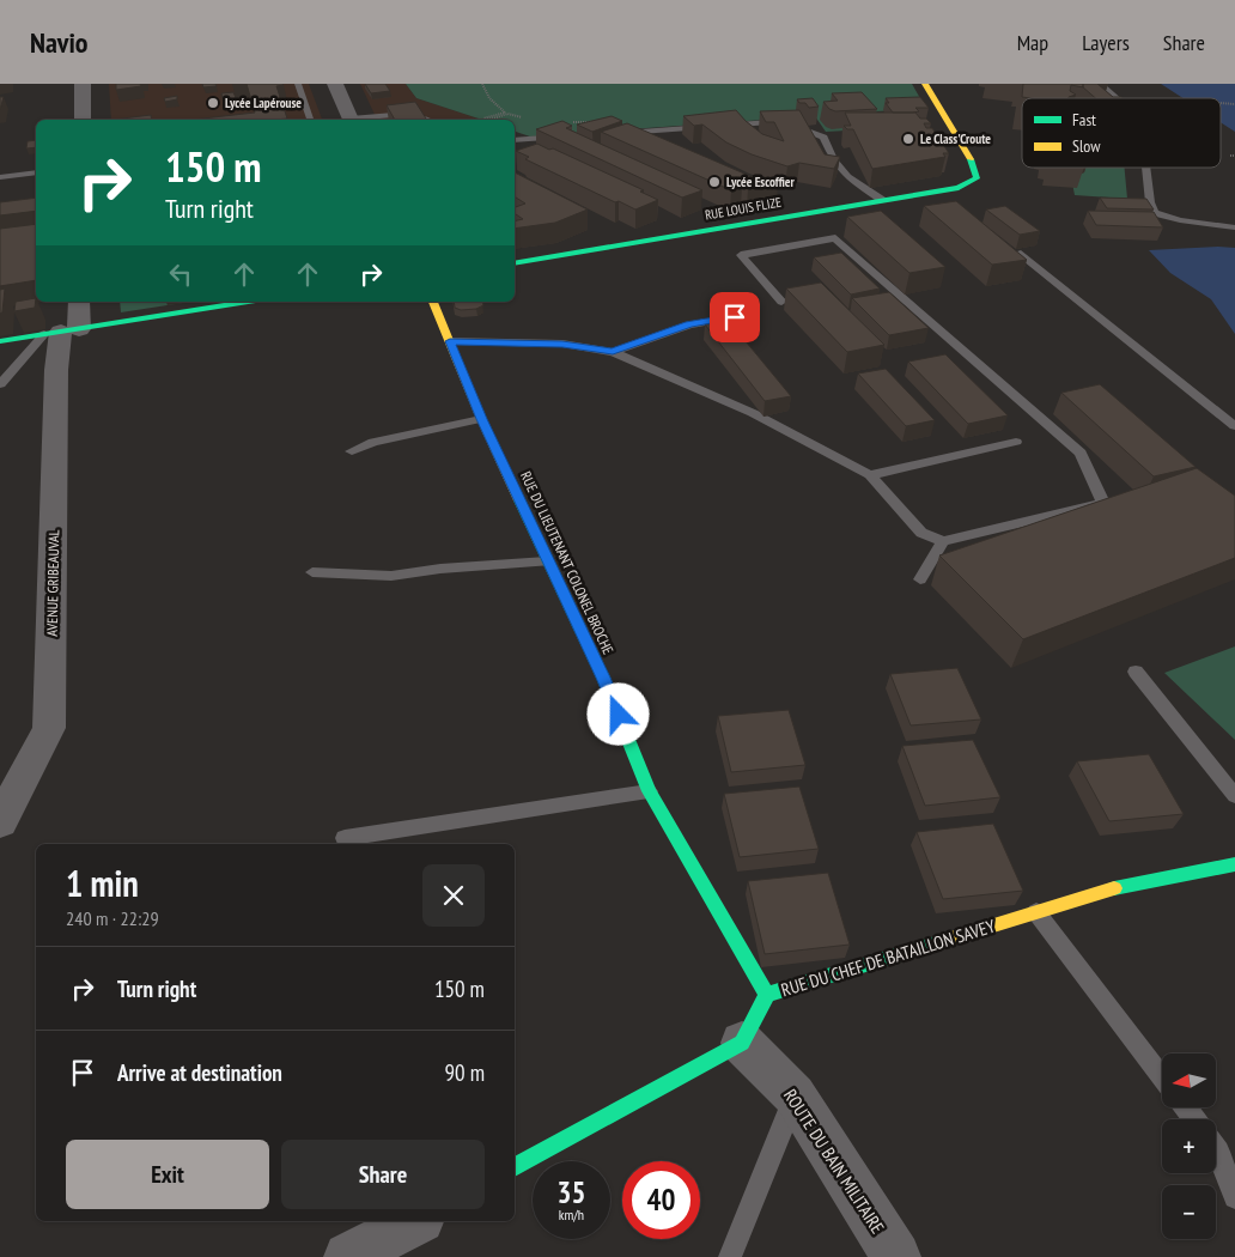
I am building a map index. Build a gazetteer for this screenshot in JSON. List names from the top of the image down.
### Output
{
  "streets": {
    "street": [
      "RUE LOUIS FLIZE",
      "RUE DU LIEUTENANT COLONEL BROCHE",
      "AVENUE GRIBEAUVAL",
      "RUE DU CHEF DE BATAILLON SAVEY",
      "ROUTE DU BAIN MILITAIRE"
    ]
  },
  "crossings": [
    ["RUE DU LIEUTENANT COLONEL BROCHE", "RUE DU CHEF DE BATAILLON SAVEY"],
    ["RUE DU CHEF DE BATAILLON SAVEY", "ROUTE DU BAIN MILITAIRE"]
  ],
  "places": ["Lycée Lapérouse", "Le Class'Croute", "Lycée Escoffier"],
  "legend": ["Fast", "Slow"],
  "north": "left",
  "page": {
    "header": "Navio",
    "nav": ["Map", "Layers", "Share"],
    "turn": ["150 m", "Turn right"],
    "heading": ["1 min", "240 m · 22:29"],
    "list": [
      {
        "name": "Turn right",
        "value": "150 m"
      },
      {
        "name": "Arrive at destination",
        "value": "90 m"
      }
    ],
    "map_buttons": ["+", "−"],
    "buttons": ["Exit", "Share"],
    "speed": "35 km/h",
    "limit": "40"
  }
}
